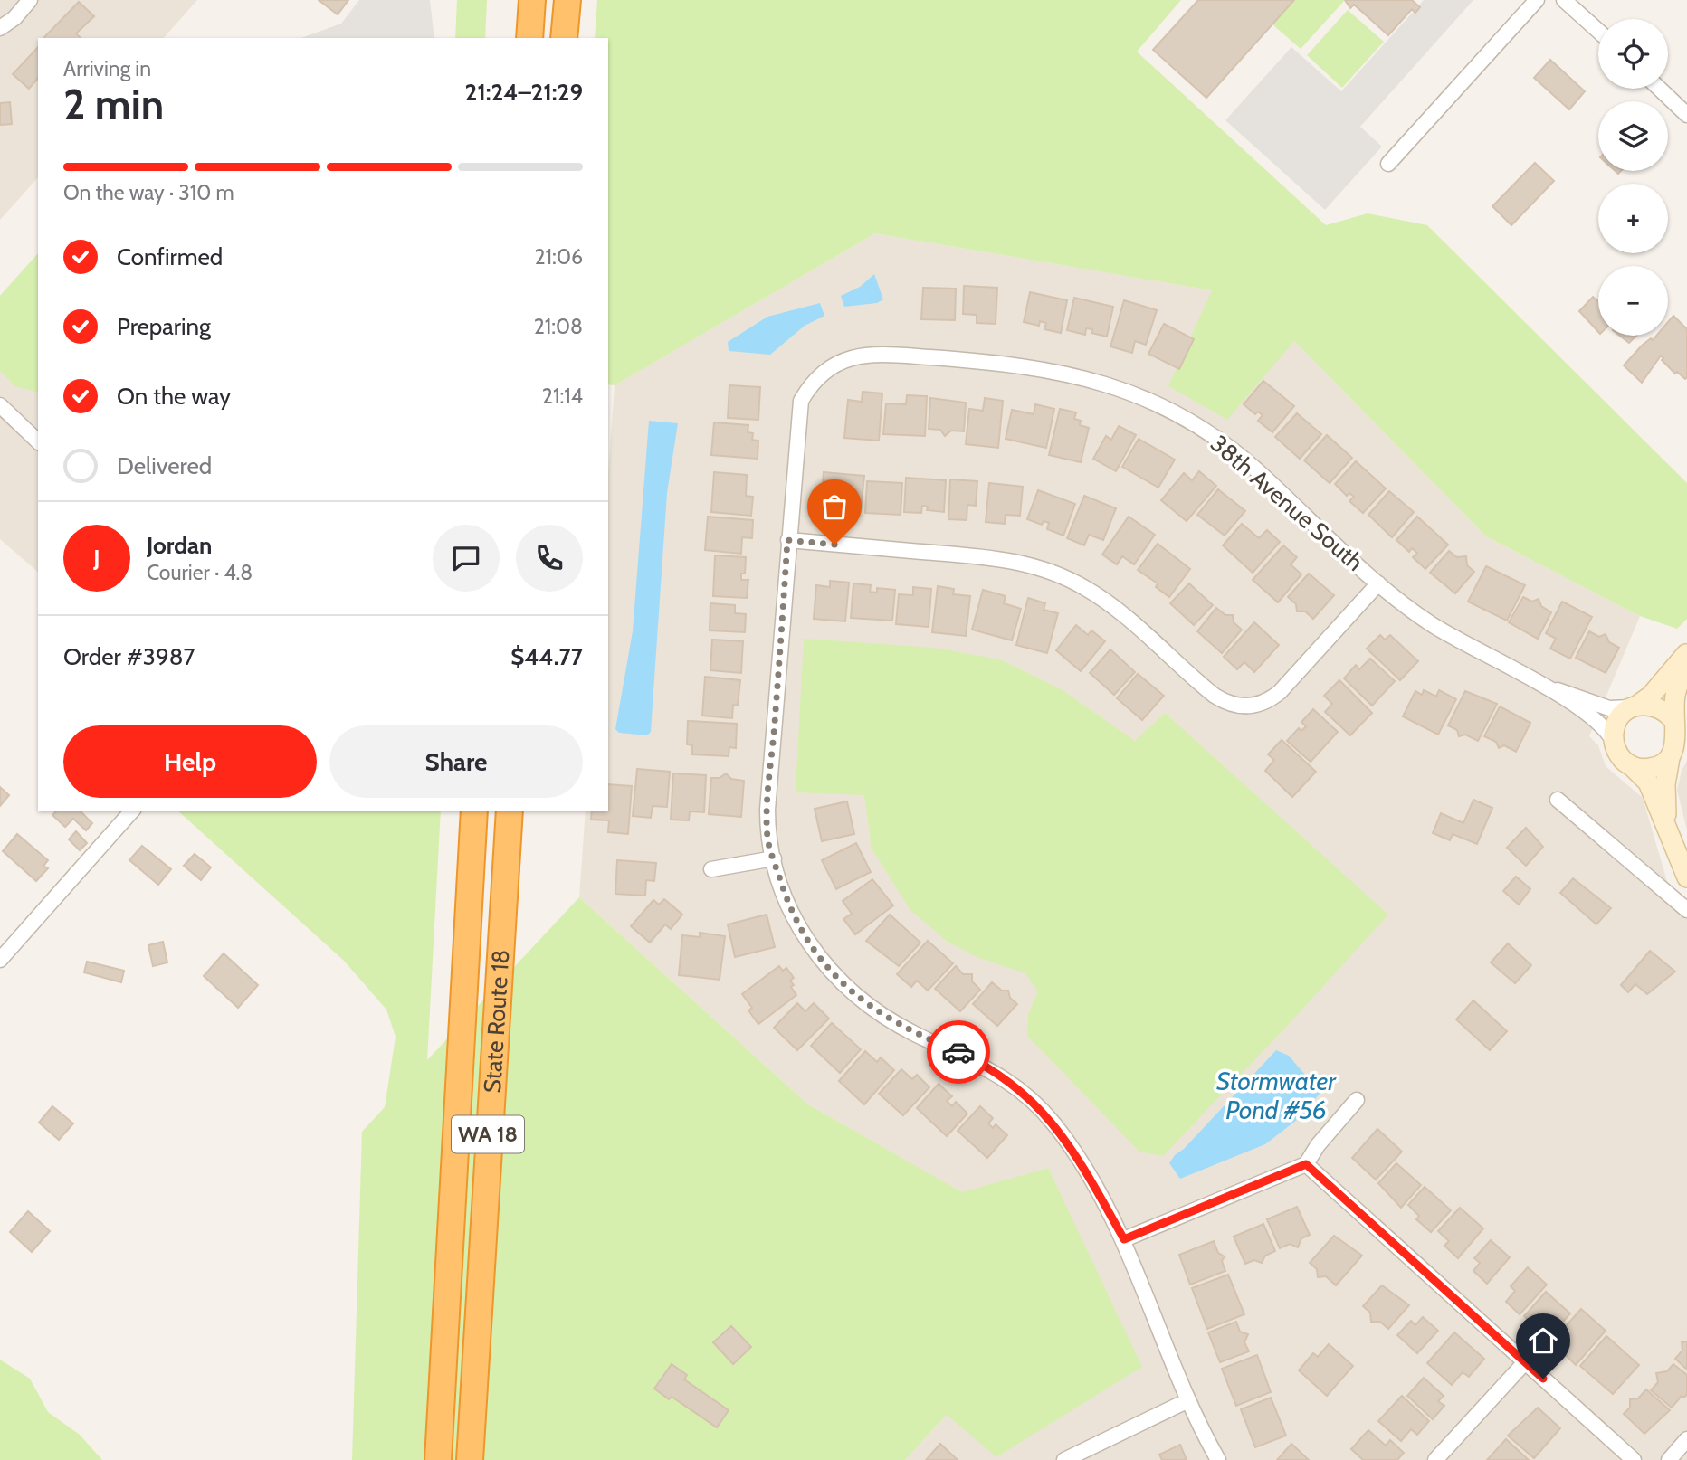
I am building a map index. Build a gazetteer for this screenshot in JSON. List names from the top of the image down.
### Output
{
  "streets": {
    "highway": ["State Route 18", "WA 18"],
    "street": ["38th Avenue South"]
  },
  "water": ["Stormwater Pond #56"],
  "page": {
    "map_buttons": ["+", "−"],
    "heading": ["2 min", "Arriving in", "21:24–21:29"],
    "panel": [
      "Jordan",
      "Courier · 4.8",
      "Order #3987",
      "$44.77"
    ],
    "bar": "On the way · 310 m",
    "list": [
      ["Confirmed", "21:06"],
      ["Preparing", "21:08"],
      ["On the way", "21:14"],
      "Delivered"
    ],
    "round": "J",
    "buttons": ["Help", "Share"]
  }
}
